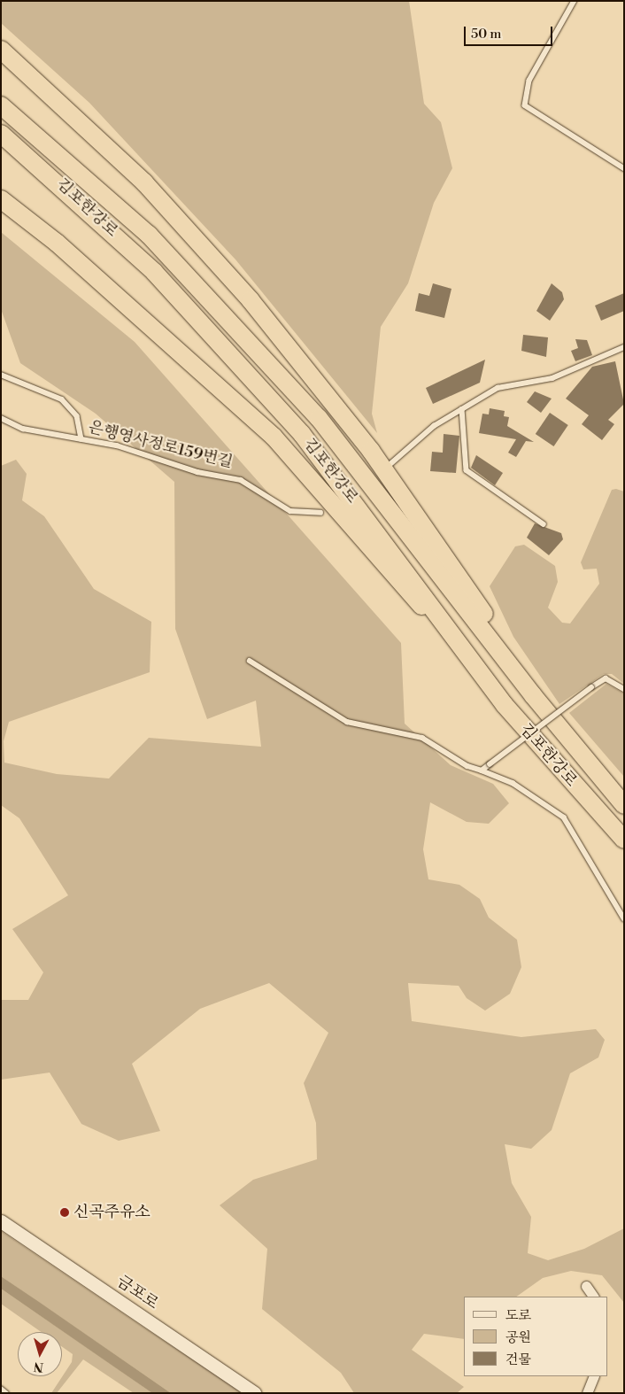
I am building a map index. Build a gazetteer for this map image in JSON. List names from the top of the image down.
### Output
{
  "streets": {
    "highway": ["김포한강로"],
    "main road": ["금포로"],
    "lane": ["은행영사정로159번길"]
  },
  "places": ["신곡주유소"],
  "legend": ["도로", "공원", "건물"],
  "scale_bar": "50 m",
  "north": "bottom"
}
